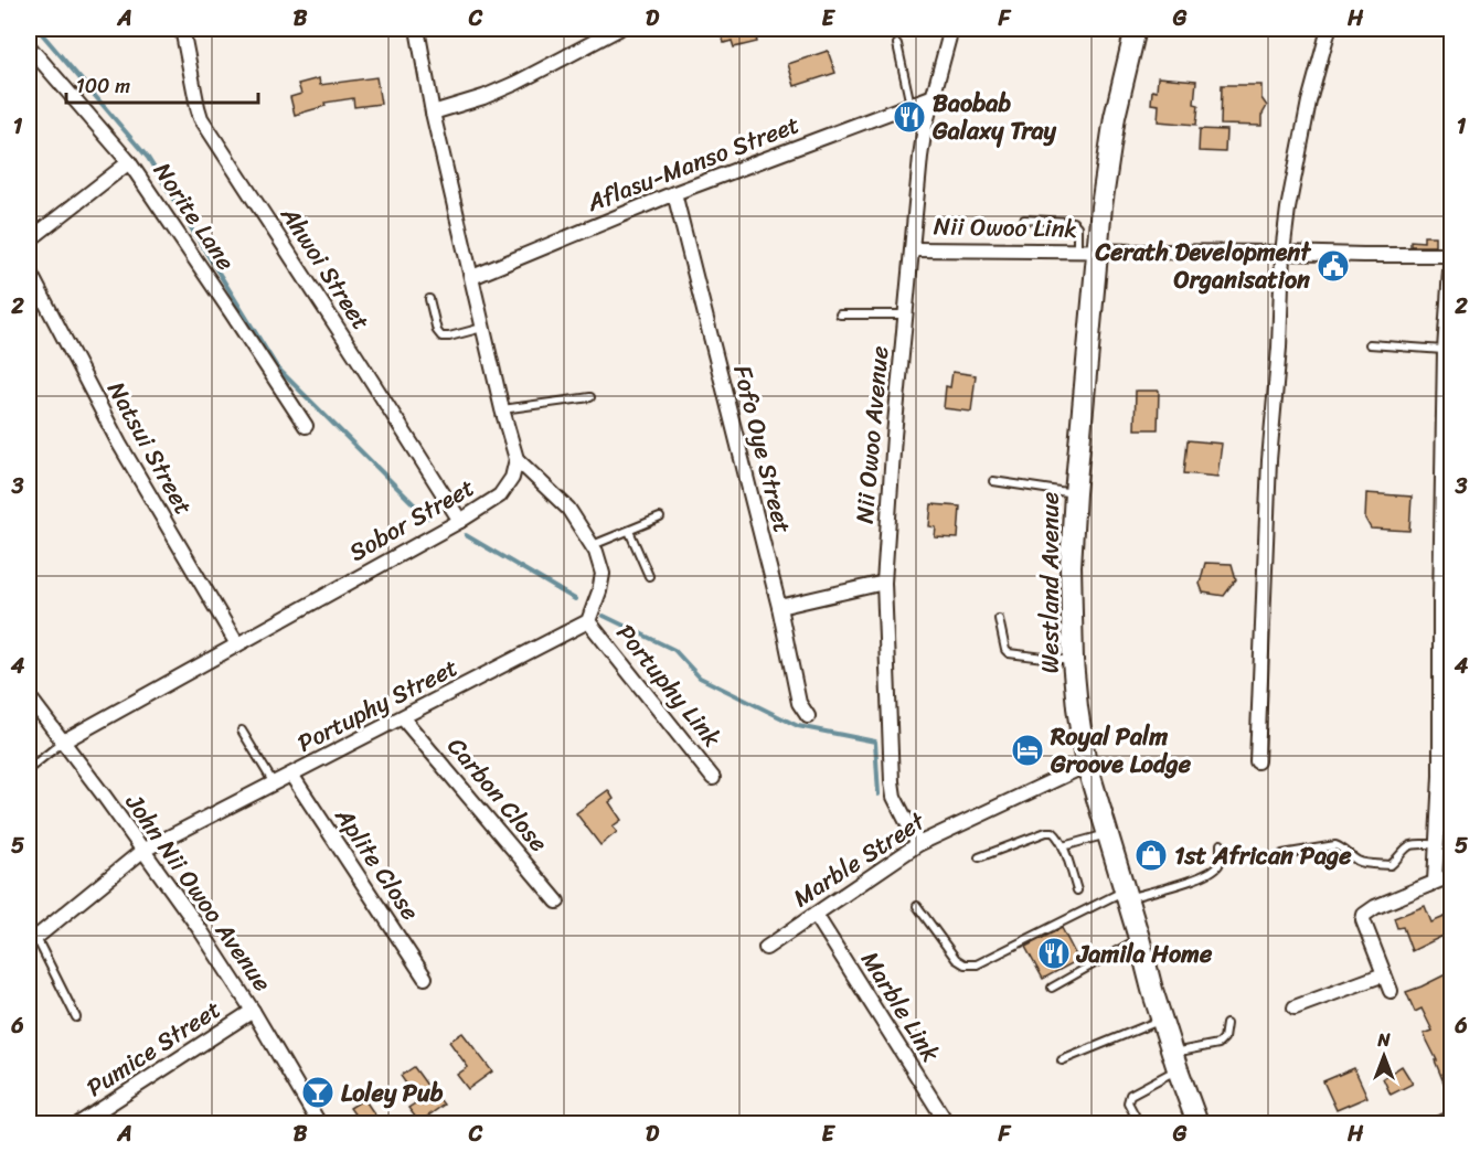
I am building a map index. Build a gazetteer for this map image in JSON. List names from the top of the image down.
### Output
{
  "streets": {
    "street": [
      "Aflasu-Manso Street",
      "Norite Lane",
      "Nii Owoo Link",
      "Ahwoi Street",
      "Nii Owoo Avenue",
      "Natsui Street",
      "Fofo Oye Street",
      "Sobor Street",
      "Westland Avenue",
      "Portuphy Link",
      "Portuphy Street",
      "Carbon Close",
      "Marble Street",
      "Aplite Close",
      "John Nii Owoo Avenue",
      "Marble Link",
      "Pumice Street"
    ]
  },
  "crossings": [
    ["Aflasu-Manso Street", "Nii Owoo Avenue"],
    ["Aflasu-Manso Street", "Fofo Oye Street"],
    ["Nii Owoo Link", "Nii Owoo Avenue"],
    ["Nii Owoo Link", "Westland Avenue"],
    ["Ahwoi Street", "Sobor Street"],
    ["Nii Owoo Avenue", "Marble Street"],
    ["Natsui Street", "Sobor Street"],
    ["Sobor Street", "John Nii Owoo Avenue"],
    ["Westland Avenue", "Marble Street"],
    ["Portuphy Link", "Portuphy Street"],
    ["Portuphy Street", "Carbon Close"],
    ["Portuphy Street", "Aplite Close"],
    ["Portuphy Street", "John Nii Owoo Avenue"],
    ["Marble Street", "Marble Link"],
    ["John Nii Owoo Avenue", "Pumice Street"]
  ],
  "places": {
    "restaurant": ["Baobab Galaxy Tray", "Jamila Home"],
    "public building": ["Cerath Development Organisation"],
    "hotel": ["Royal Palm Groove Lodge"],
    "shop": ["1st African Page"],
    "bar": ["Loley Pub"]
  },
  "scale_bar": "100 m",
  "north": "top",
  "grid": {
    "columns": [
      "A",
      "B",
      "C",
      "D",
      "E",
      "F",
      "G",
      "H"
    ],
    "rows": [
      "1",
      "2",
      "3",
      "4",
      "5",
      "6"
    ]
  }
}
